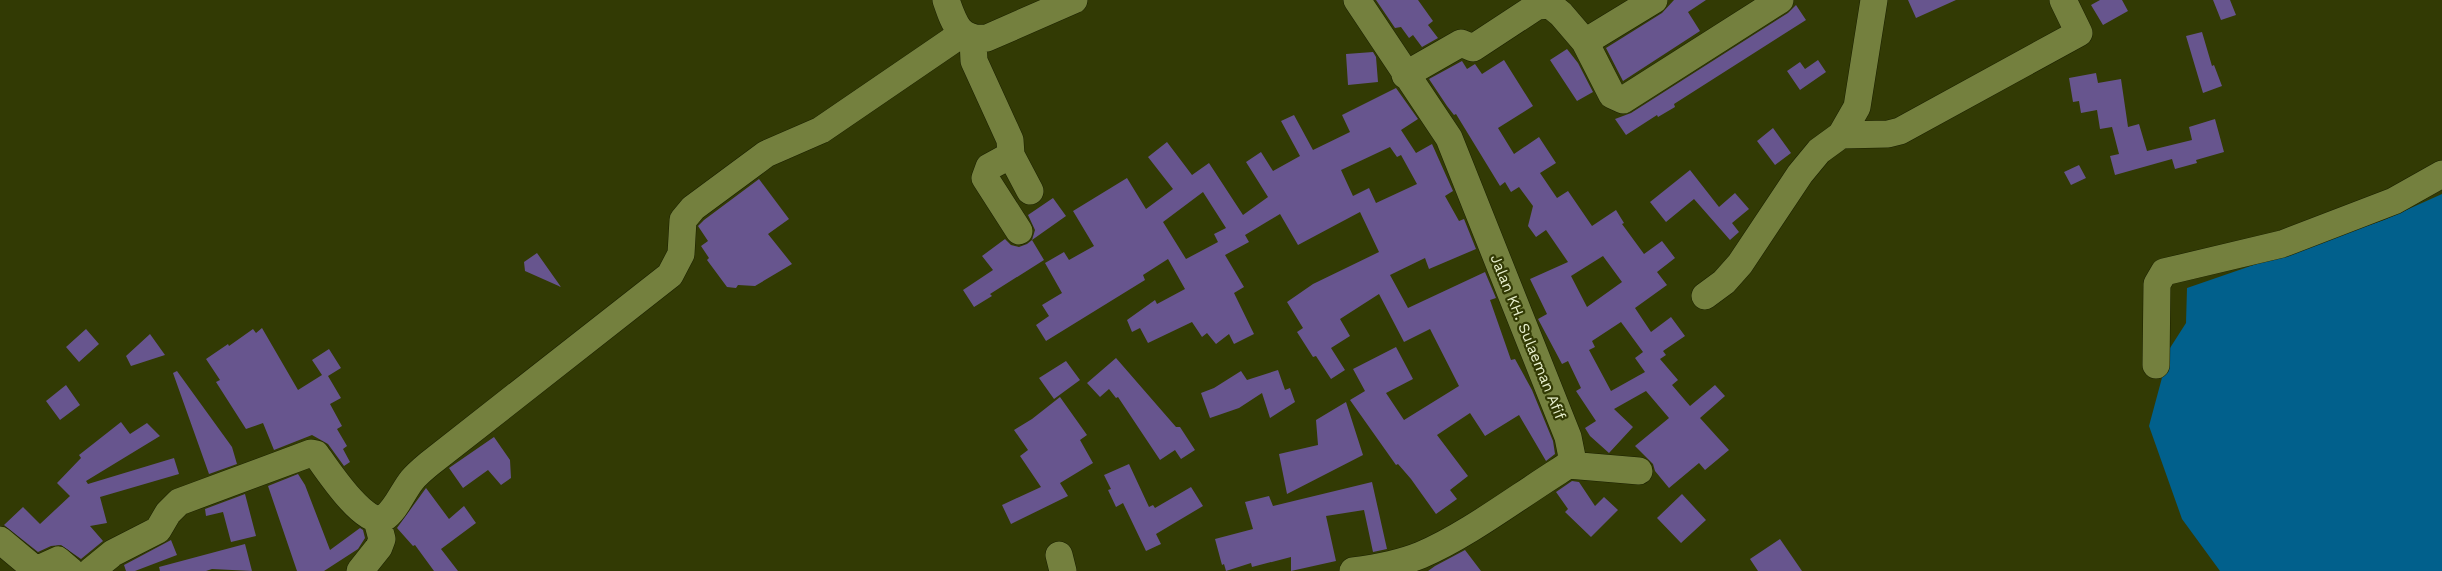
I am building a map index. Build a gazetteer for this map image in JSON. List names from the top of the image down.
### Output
{
  "streets": {
    "street": ["Jalan KH. Sulaeman Afif"]
  }
}
